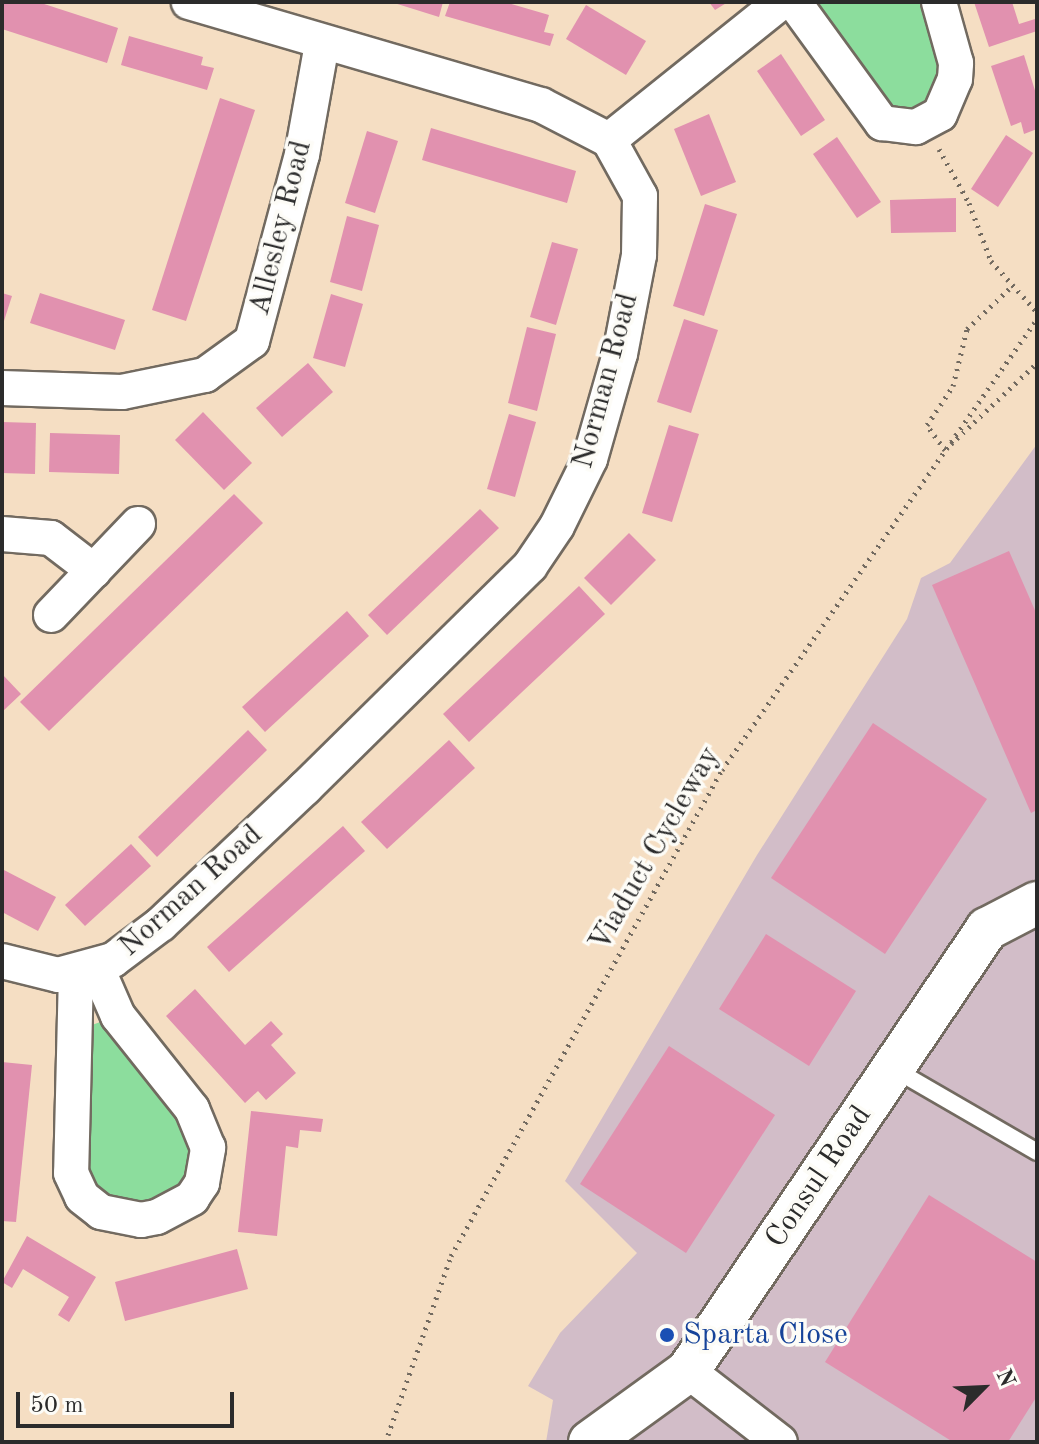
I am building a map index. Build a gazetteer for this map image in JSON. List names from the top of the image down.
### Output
{
  "streets": {
    "street": ["Allesley Road", "Norman Road", "Consul Road"],
    "path": ["Viaduct Cycleway"]
  },
  "crossings": [
    ["Allesley Road", "Norman Road"]
  ],
  "places": ["Sparta Close"],
  "scale_bar": "50 m",
  "north": "top right"
}
